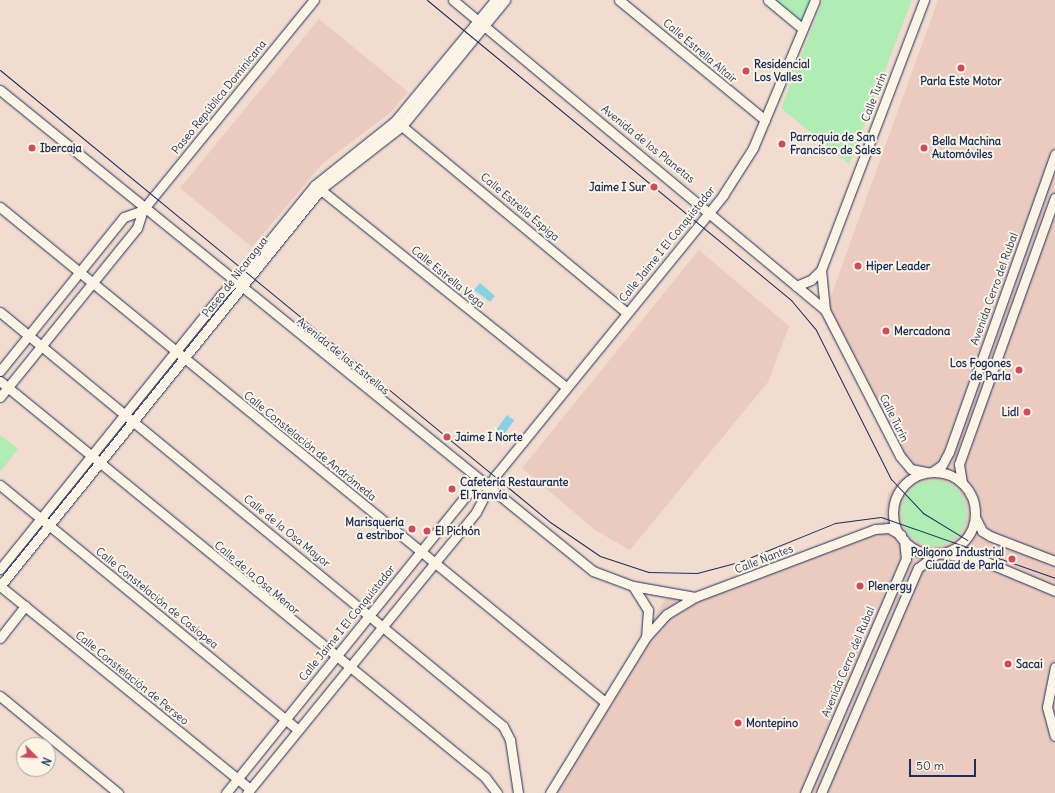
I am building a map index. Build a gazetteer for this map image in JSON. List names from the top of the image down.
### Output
{
  "streets": {
    "street": [
      "Calle Estrella Altair",
      "Paseo República Dominicana",
      "Calle Turín",
      "Avenida de los Planetas",
      "Calle Estrella Espiga",
      "Calle Jaime I El Conquistador",
      "Paseo de Nicaragua",
      "Calle Estrella Vega",
      "Avenida Cerro del Rubal",
      "Avenida de las Estrellas",
      "Calle Constelación de Andrómeda",
      "Calle de la Osa Mayor",
      "Calle Nantes",
      "Calle de la Osa Menor",
      "Calle Constelación de Casiopea",
      "Calle Constelación de Perseo"
    ]
  },
  "crossings": [
    ["Calle Estrella Altair", "Calle Jaime I El Conquistador"],
    ["Paseo República Dominicana", "Avenida de las Estrellas"],
    ["Paseo República Dominicana", "Calle Constelación de Andrómeda"],
    ["Paseo República Dominicana", "Calle de la Osa Mayor"],
    ["Paseo República Dominicana", "Calle de la Osa Menor"],
    ["Calle Turín", "Avenida de los Planetas"],
    ["Calle Turín", "Avenida Cerro del Rubal"],
    ["Calle Turín", "Calle Nantes"],
    ["Avenida de los Planetas", "Calle Jaime I El Conquistador"],
    ["Avenida de los Planetas", "Paseo de Nicaragua"],
    ["Calle Estrella Espiga", "Calle Jaime I El Conquistador"],
    ["Calle Estrella Espiga", "Paseo de Nicaragua"],
    ["Calle Jaime I El Conquistador", "Calle Estrella Vega"],
    ["Calle Jaime I El Conquistador", "Avenida de las Estrellas"],
    ["Calle Jaime I El Conquistador", "Calle Constelación de Andrómeda"],
    ["Calle Jaime I El Conquistador", "Calle de la Osa Mayor"],
    ["Calle Jaime I El Conquistador", "Calle de la Osa Menor"],
    ["Calle Jaime I El Conquistador", "Calle Constelación de Casiopea"],
    ["Calle Jaime I El Conquistador", "Calle Constelación de Perseo"],
    ["Paseo de Nicaragua", "Calle Estrella Vega"],
    ["Paseo de Nicaragua", "Avenida de las Estrellas"],
    ["Paseo de Nicaragua", "Calle Constelación de Andrómeda"],
    ["Paseo de Nicaragua", "Calle de la Osa Mayor"],
    ["Paseo de Nicaragua", "Calle de la Osa Menor"],
    ["Paseo de Nicaragua", "Calle Constelación de Casiopea"],
    ["Paseo de Nicaragua", "Calle Constelación de Perseo"],
    ["Avenida Cerro del Rubal", "Calle Nantes"],
    ["Avenida de las Estrellas", "Calle Nantes"],
    ["Calle Constelación de Andrómeda", "Calle Nantes"]
  ],
  "places": [
    "Parla Este Motor",
    "Residencial Los Valles",
    "Parroquia de San Francisco de Sales",
    "Ibercaja",
    "Bella Machina Automóviles",
    "Jaime I Sur",
    "Hiper Leader",
    "Mercadona",
    "Los Fogones de Parla",
    "Lidl",
    "Jaime I Norte",
    "Cafetería Restaurante El Tranvía",
    "Marisquería a estribor",
    "El Pichón",
    "Polígono Industrial Ciudad de Parla",
    "Plenergy",
    "Sacai",
    "Montepino"
  ],
  "scale_bar": "50 m",
  "north": "bottom right"
}
